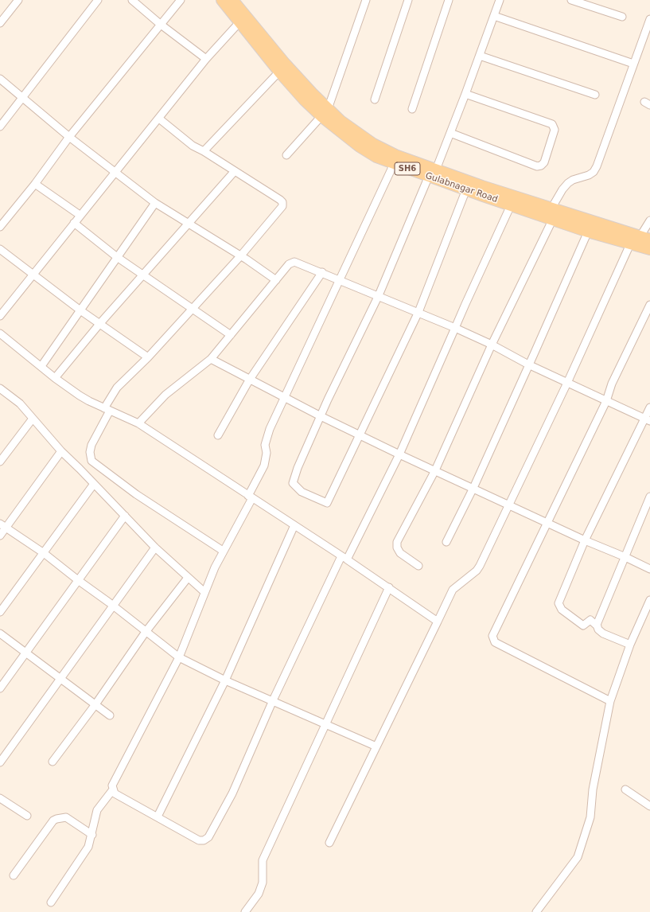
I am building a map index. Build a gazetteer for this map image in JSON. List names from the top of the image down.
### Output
{
  "streets": {
    "main road": ["SH6", "Gulabnagar Road"]
  }
}
